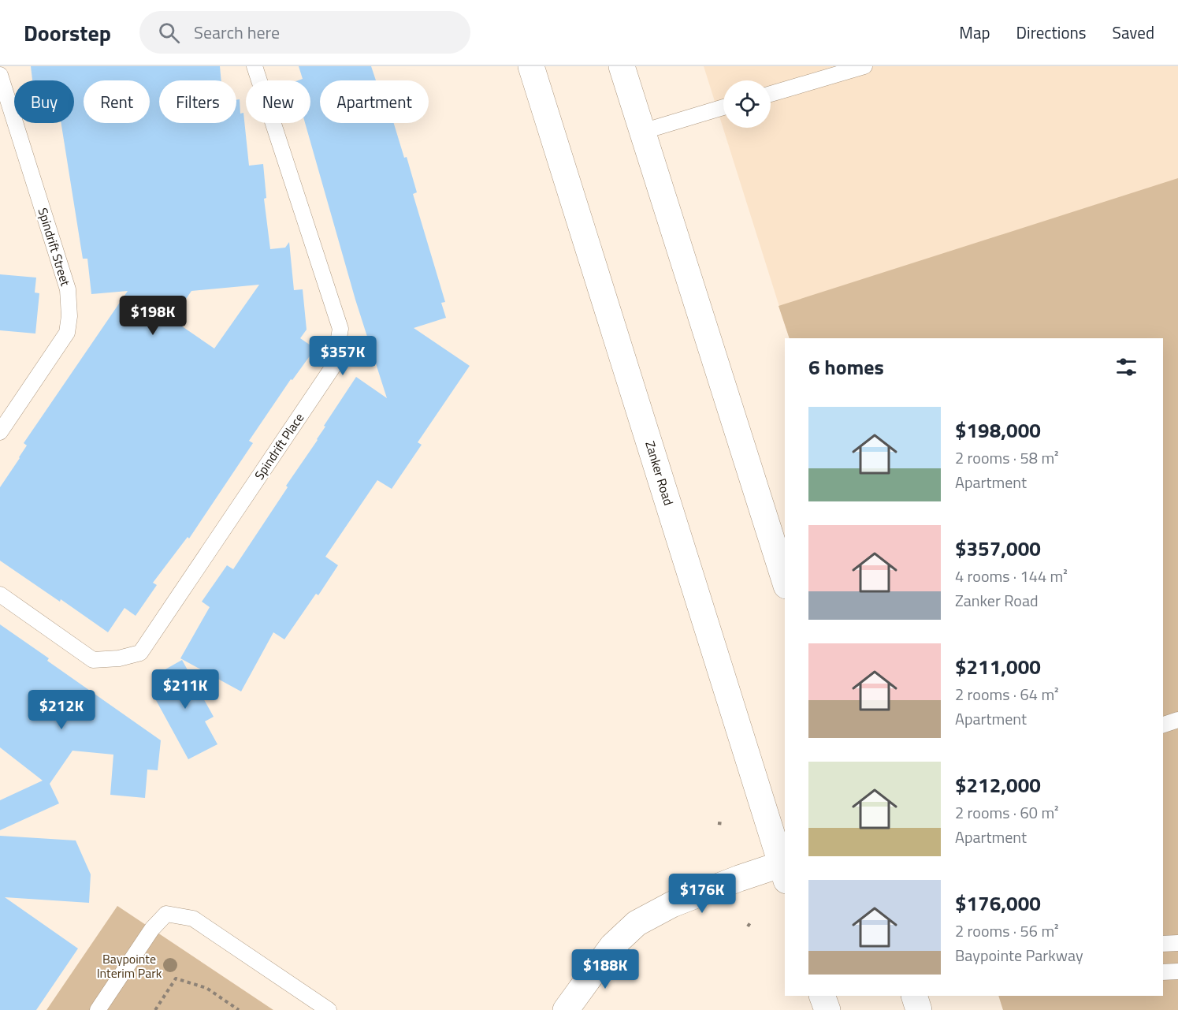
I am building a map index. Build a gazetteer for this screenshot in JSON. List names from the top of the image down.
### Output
{
  "streets": {
    "main road": ["Zanker Road"],
    "lane": ["Spindrift Street", "Spindrift Place"]
  },
  "parks": ["Baypointe Interim Park"],
  "page": {
    "header": "Doorstep",
    "search": "Search here",
    "nav": ["Map", "Directions", "Saved"],
    "chip": [
      "Buy",
      "Rent",
      "Filters",
      "New",
      "Apartment"
    ],
    "price": [
      "$198K",
      "$357K",
      "$211K",
      "$212K",
      "$176K",
      "$188K"
    ],
    "heading": "6 homes",
    "list": [
      {
        "name": "$198,000",
        "note": "2 rooms · 58 m² · Apartment"
      },
      {
        "name": "$357,000",
        "note": "4 rooms · 144 m² · Zanker Road"
      },
      {
        "name": "$211,000",
        "note": "2 rooms · 64 m² · Apartment"
      },
      {
        "name": "$212,000",
        "note": "2 rooms · 60 m² · Apartment"
      },
      {
        "name": "$176,000",
        "note": "2 rooms · 56 m² · Baypointe Parkway"
      }
    ]
  }
}
